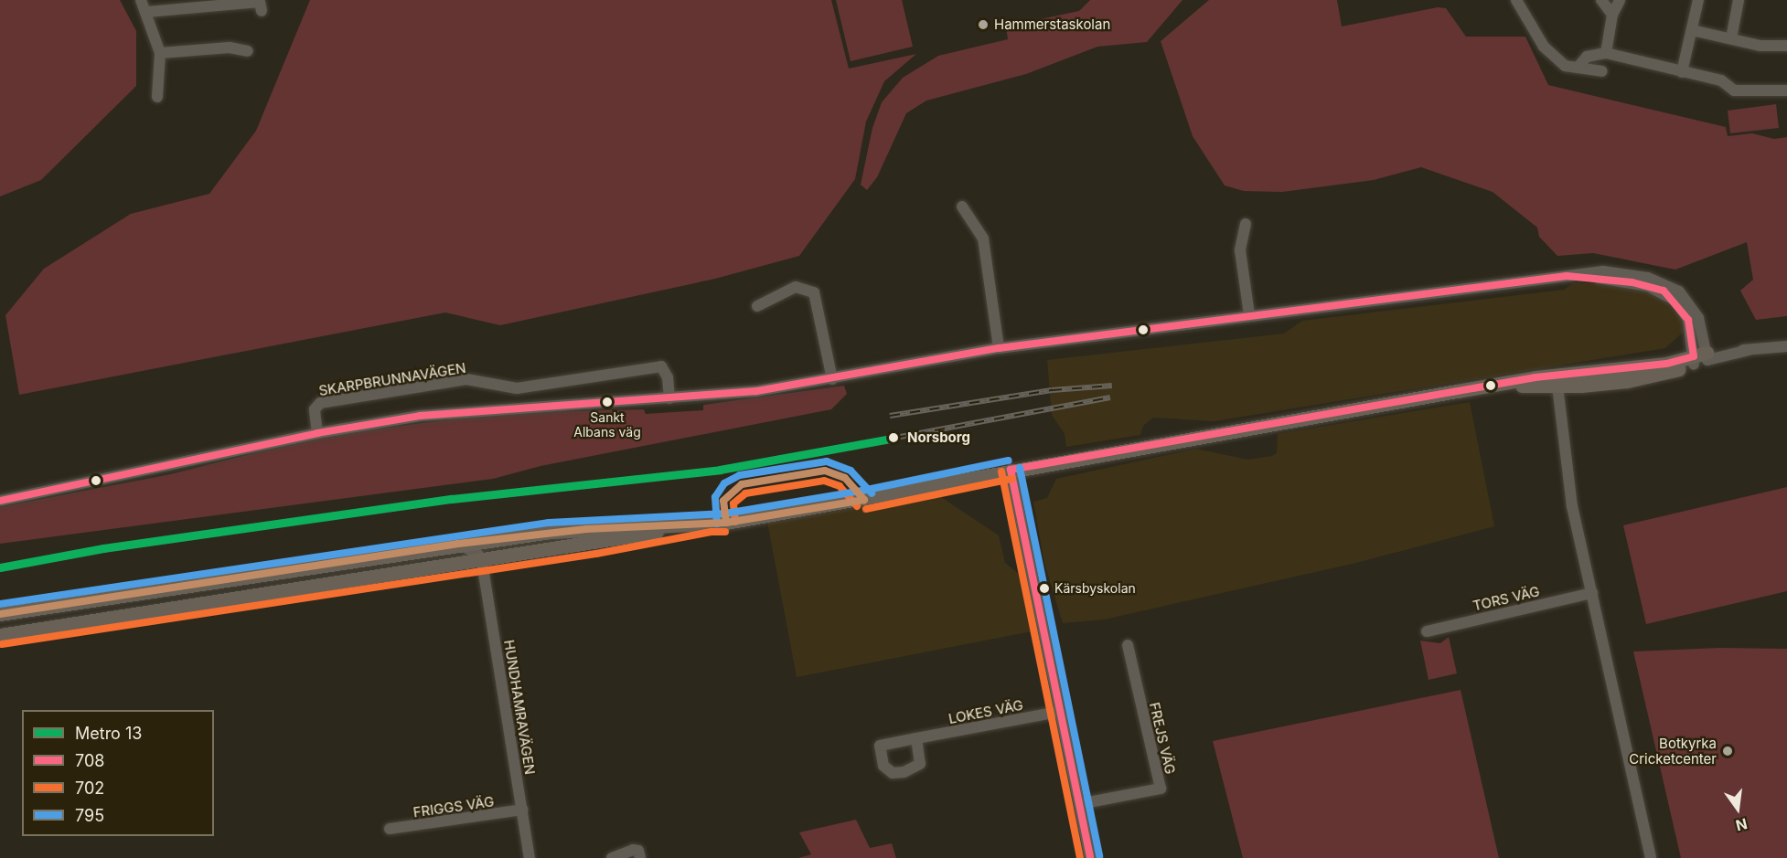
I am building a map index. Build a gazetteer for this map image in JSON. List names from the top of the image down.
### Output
{
  "streets": {
    "street": [
      "SKARPBRUNNAVÄGEN",
      "TORS VÄG",
      "HUNDHAMRAVÄGEN",
      "LOKES VÄG",
      "FREJS VÄG",
      "FRIGGS VÄG"
    ]
  },
  "crossings": [
    ["HUNDHAMRAVÄGEN", "FRIGGS VÄG"]
  ],
  "places": [
    "Hammerstaskolan",
    "Sankt Albans väg",
    "Norsborg",
    "Kärsbyskolan",
    "Botkyrka Cricketcenter"
  ],
  "lines": [
    "transit line 708",
    "metro line 13",
    "transit line 795",
    "transit line 702"
  ],
  "legend": [
    "Metro 13",
    "708",
    "702",
    "795"
  ],
  "north": "bottom"
}
